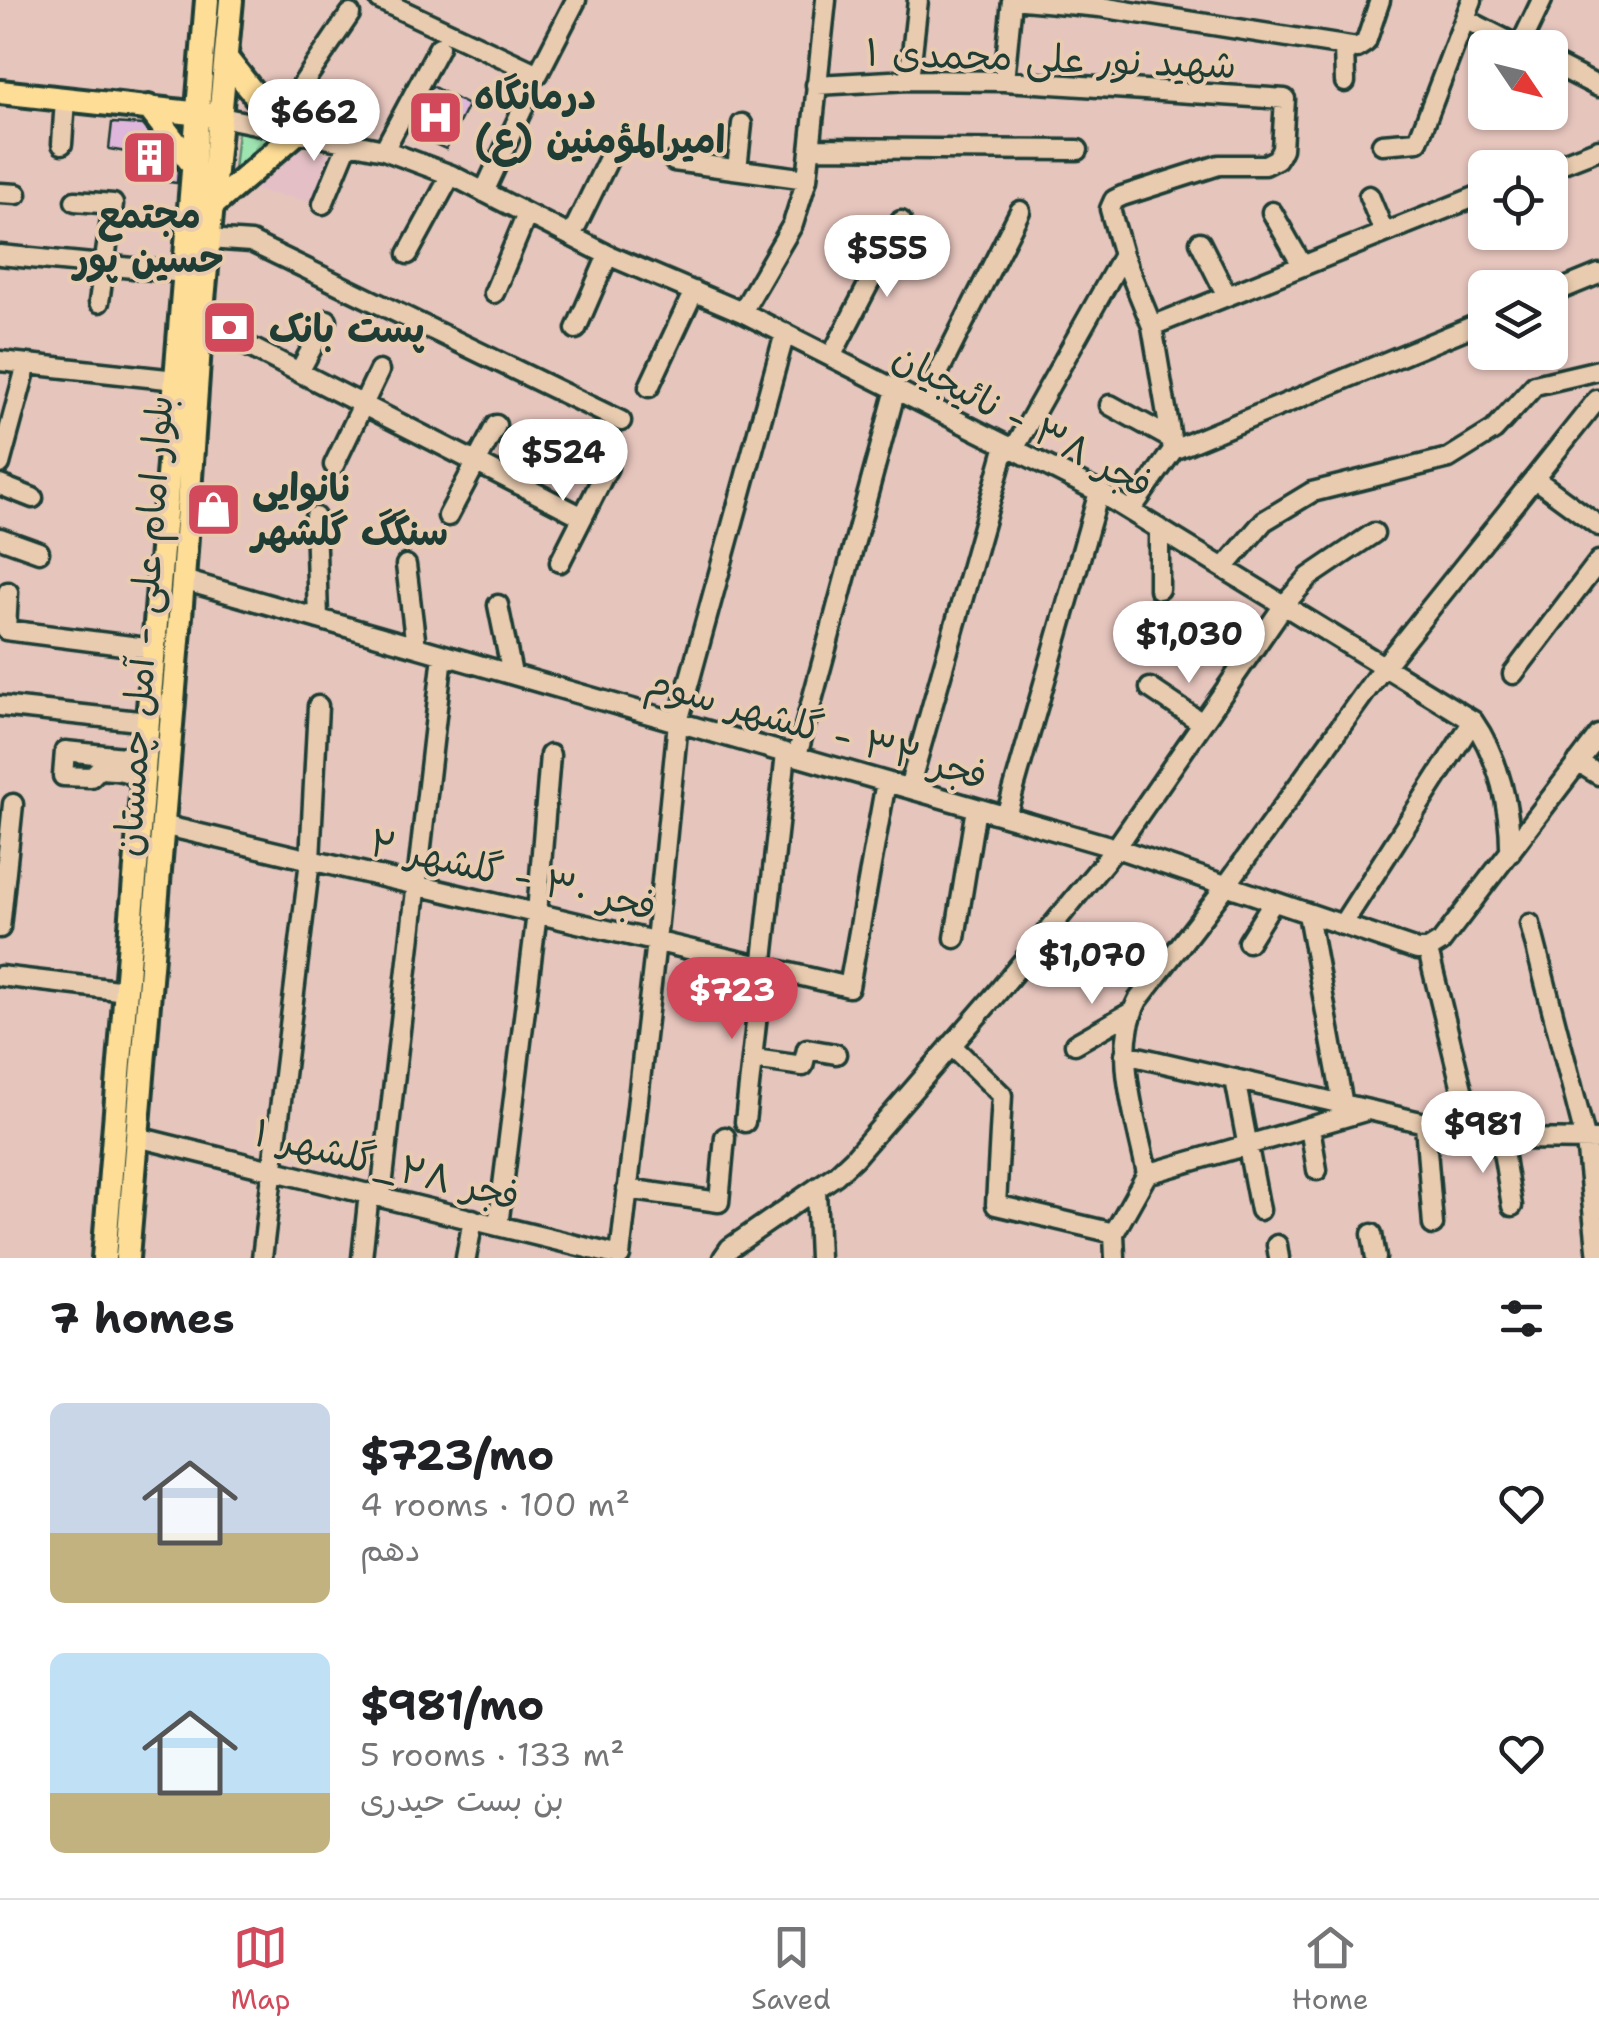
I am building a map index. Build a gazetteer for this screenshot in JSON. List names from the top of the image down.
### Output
{
  "streets": {
    "main road": ["بلوار امام علی - آمل چمستان"],
    "street": [
      "شهید نور علی محمدی ۱",
      "فجر ۳۸ - نائیجیان",
      "فجر ۳۲ - گلشهر سوم",
      "فجر ۳۰ - گلشهر ۲",
      "فجر ۲۸_گلشهر ۱"
    ]
  },
  "crossings": [
    ["فجر ۳۸ - نائیجیان", "بلوار امام علی - آمل چمستان"],
    ["بلوار امام علی - آمل چمستان", "فجر ۳۲ - گلشهر سوم"],
    ["بلوار امام علی - آمل چمستان", "فجر ۳۰ - گلشهر ۲"],
    ["بلوار امام علی - آمل چمستان", "فجر ۲۸_گلشهر ۱"],
    ["فجر ۳۲ - گلشهر سوم", "فجر ۳۰ - گلشهر ۲"]
  ],
  "places": {
    "hospital": ["درمانگاه امیرالمؤمنین (ع)"],
    "building": ["مجتمع حسین پور"],
    "bank": ["پست بانک"],
    "shop": ["نانوایی سنگگ گلشهر"]
  },
  "north": "bottom right",
  "page": {
    "price": [
      "$662",
      "$555",
      "$524",
      "$1,030",
      "$1,070",
      "$723",
      "$981"
    ],
    "heading": "7 homes",
    "list": [
      {
        "name": "$723/mo",
        "note": "4 rooms · 100 m² · دهم"
      },
      {
        "name": "$981/mo",
        "note": "5 rooms · 133 m² · بن بست حیدری"
      }
    ],
    "tabs": ["Map", "Saved", "Home"]
  }
}
